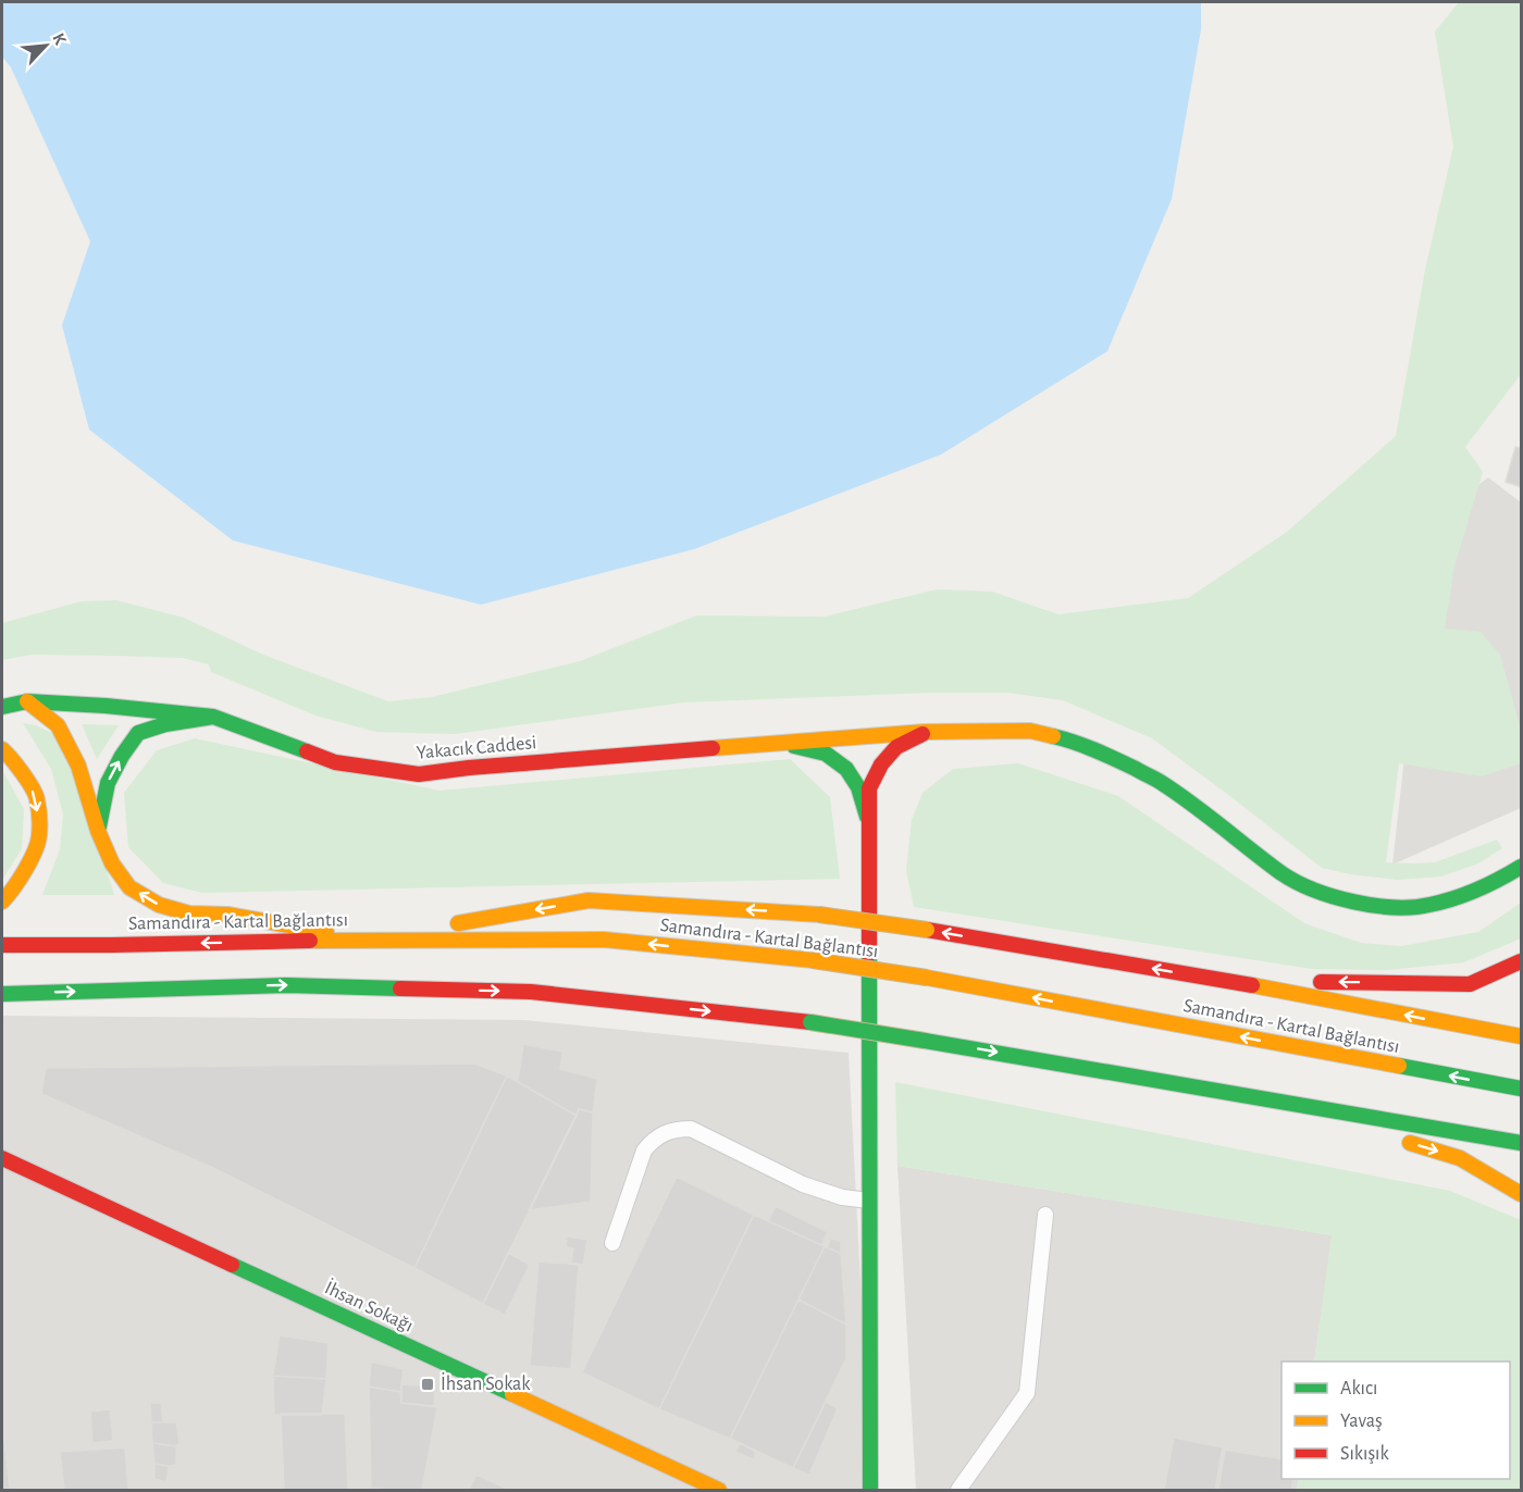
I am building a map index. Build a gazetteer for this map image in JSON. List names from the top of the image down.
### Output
{
  "streets": {
    "main road": ["Yakacık Caddesi", "Samandıra - Kartal Bağlantısı", "İhsan Sokağı"]
  },
  "places": {
    "transit": ["İhsan Sokak"]
  },
  "legend": ["Akıcı", "Yavaş", "Sıkışık"],
  "north": "top right"
}
